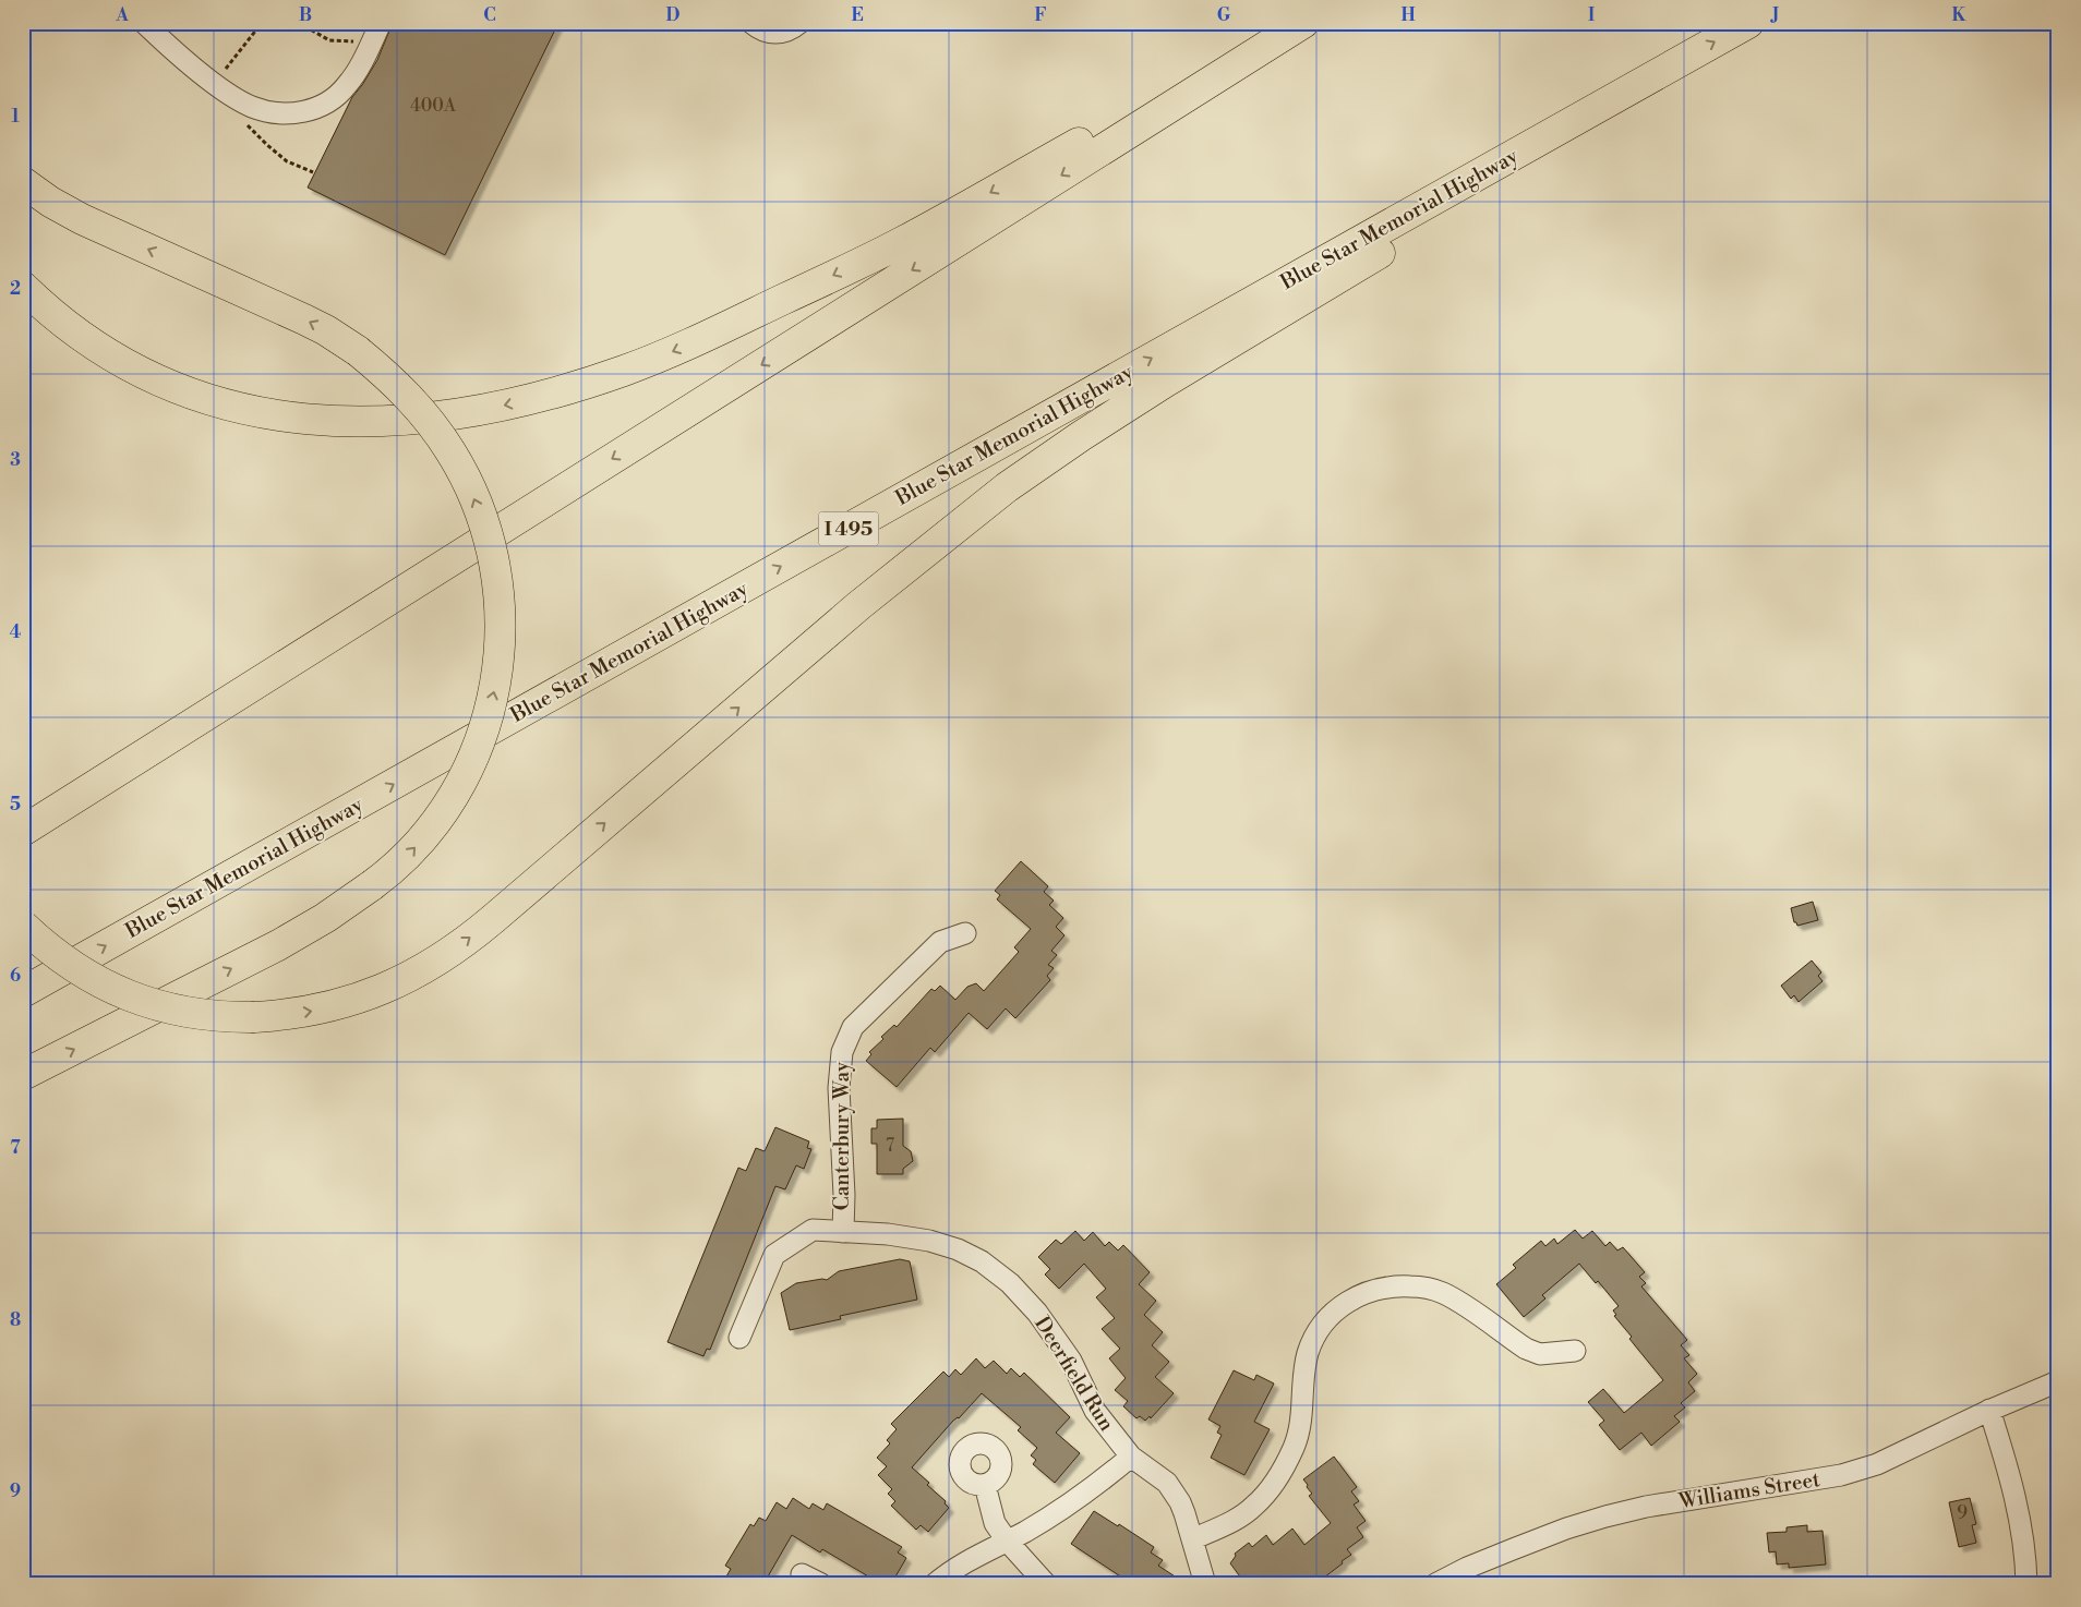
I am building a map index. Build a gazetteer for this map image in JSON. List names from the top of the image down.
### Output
{
  "streets": {
    "highway": ["Blue Star Memorial Highway", "I 495"],
    "street": ["Canterbury Way", "Deerfield Run", "Williams Street"]
  },
  "crossings": [
    ["Canterbury Way", "Deerfield Run"]
  ],
  "house_numbers": ["400A", "7", "9"],
  "grid": {
    "columns": [
      "A",
      "B",
      "C",
      "D",
      "E",
      "F",
      "G",
      "H",
      "I",
      "J",
      "K"
    ],
    "rows": [
      "1",
      "2",
      "3",
      "4",
      "5",
      "6",
      "7",
      "8",
      "9"
    ]
  }
}
